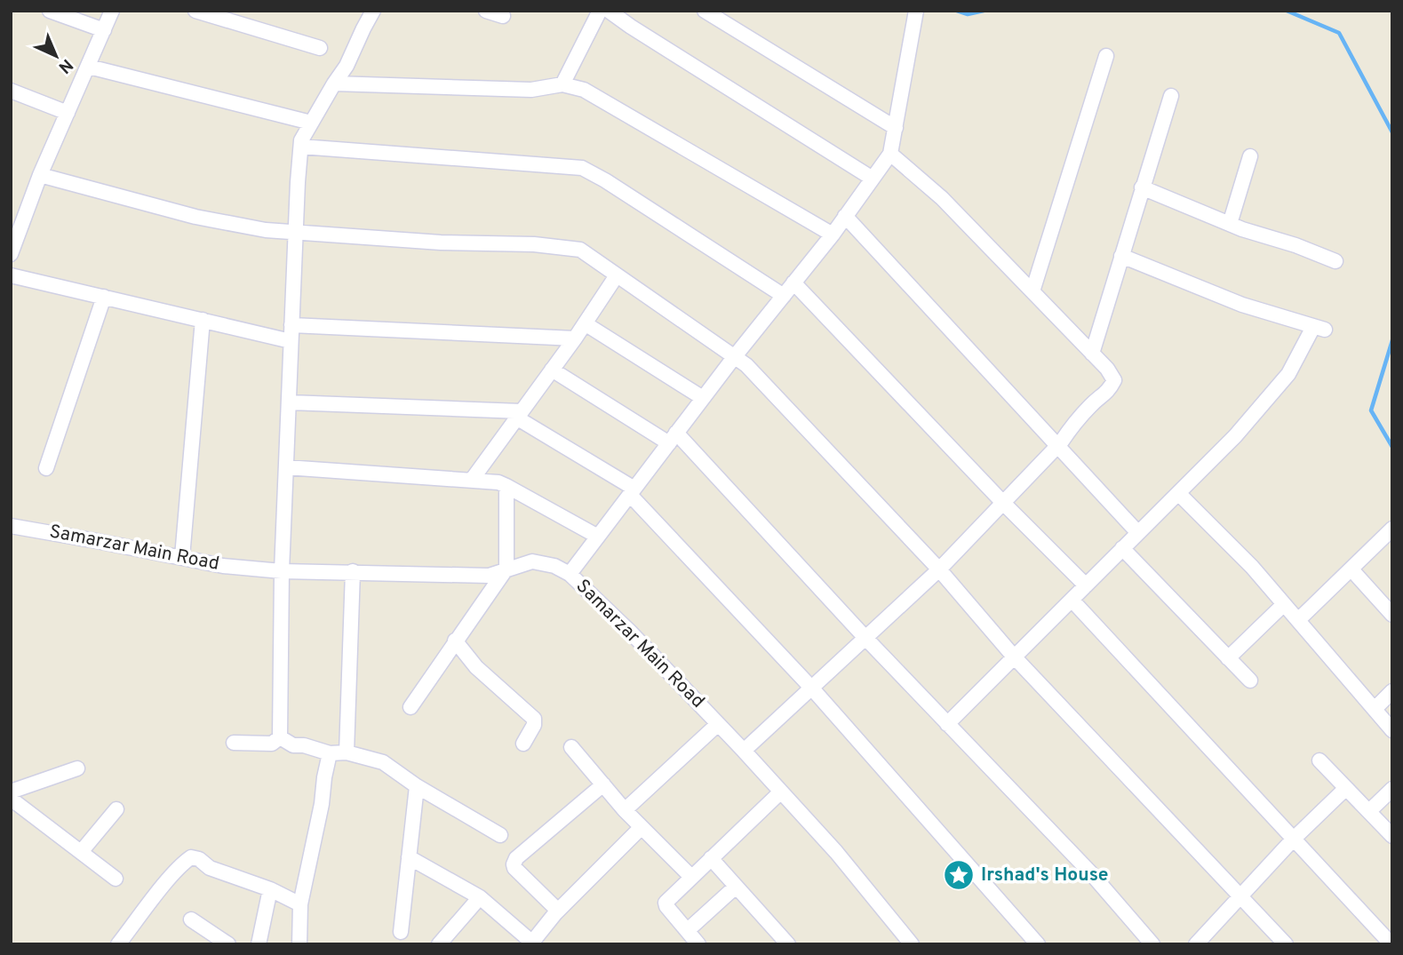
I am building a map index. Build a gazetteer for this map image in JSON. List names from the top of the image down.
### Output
{
  "streets": {
    "street": ["Samarzar Main Road"]
  },
  "places": {
    "place": ["Irshad's House"]
  },
  "north": "bottom right"
}
